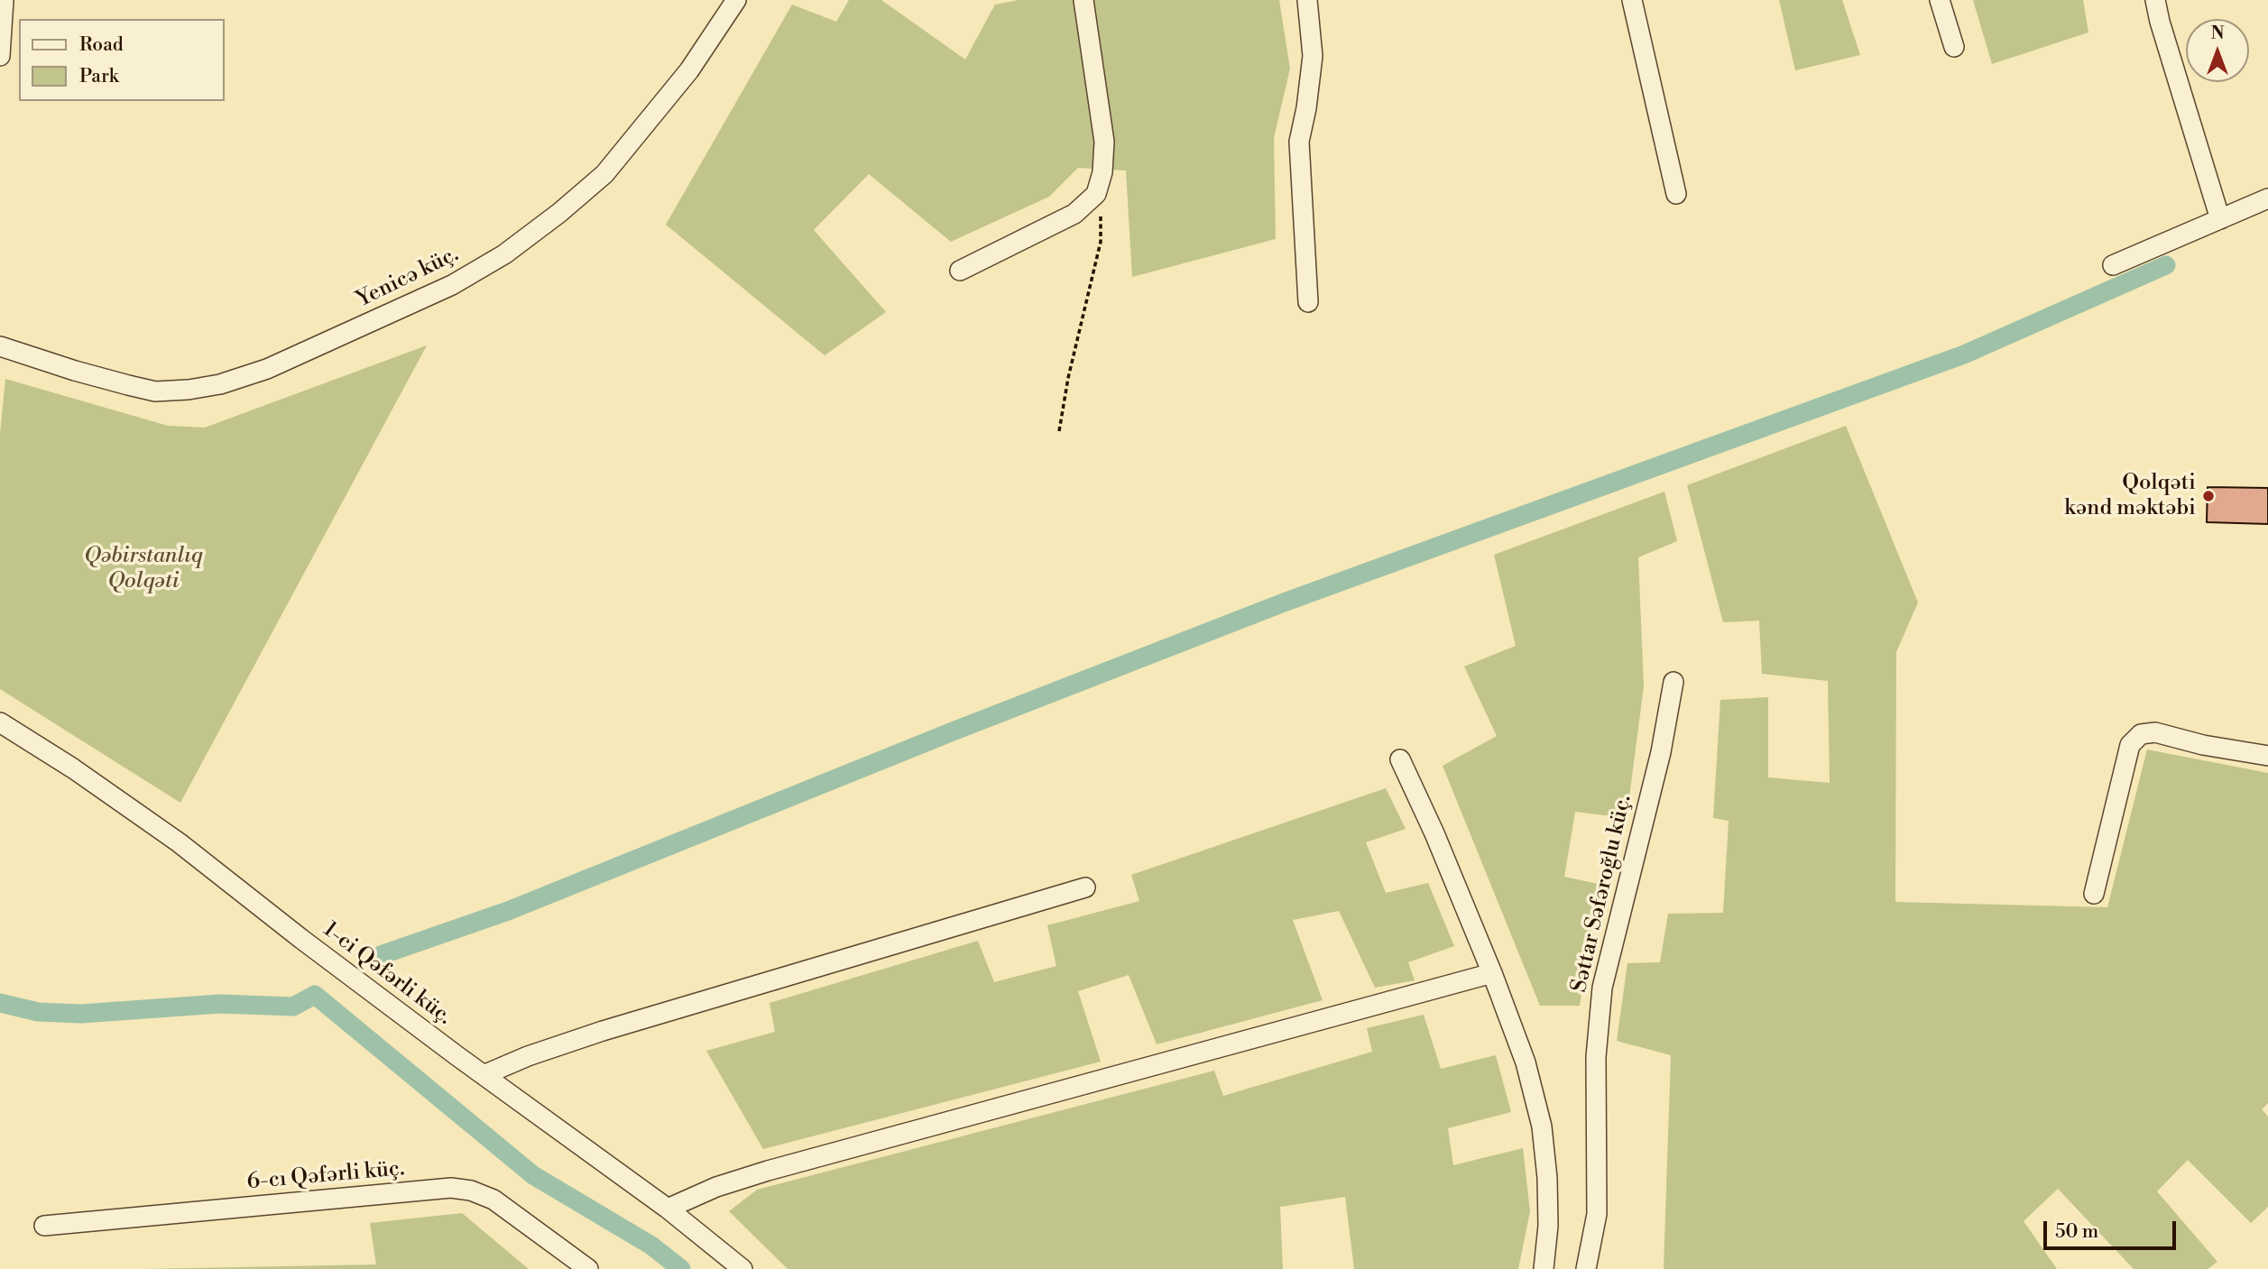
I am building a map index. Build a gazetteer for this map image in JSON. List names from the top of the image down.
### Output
{
  "streets": {
    "street": [
      "Yenicə küç.",
      "Səttar Səfəroğlu küç.",
      "1-ci Qəfərli küç.",
      "6-cı Qəfərli küç."
    ]
  },
  "parks": ["Qəbirstanlıq Qolqəti"],
  "places": ["Qolqəti kənd məktəbi"],
  "legend": ["Road", "Park"],
  "scale_bar": "50 m",
  "north": "top"
}
